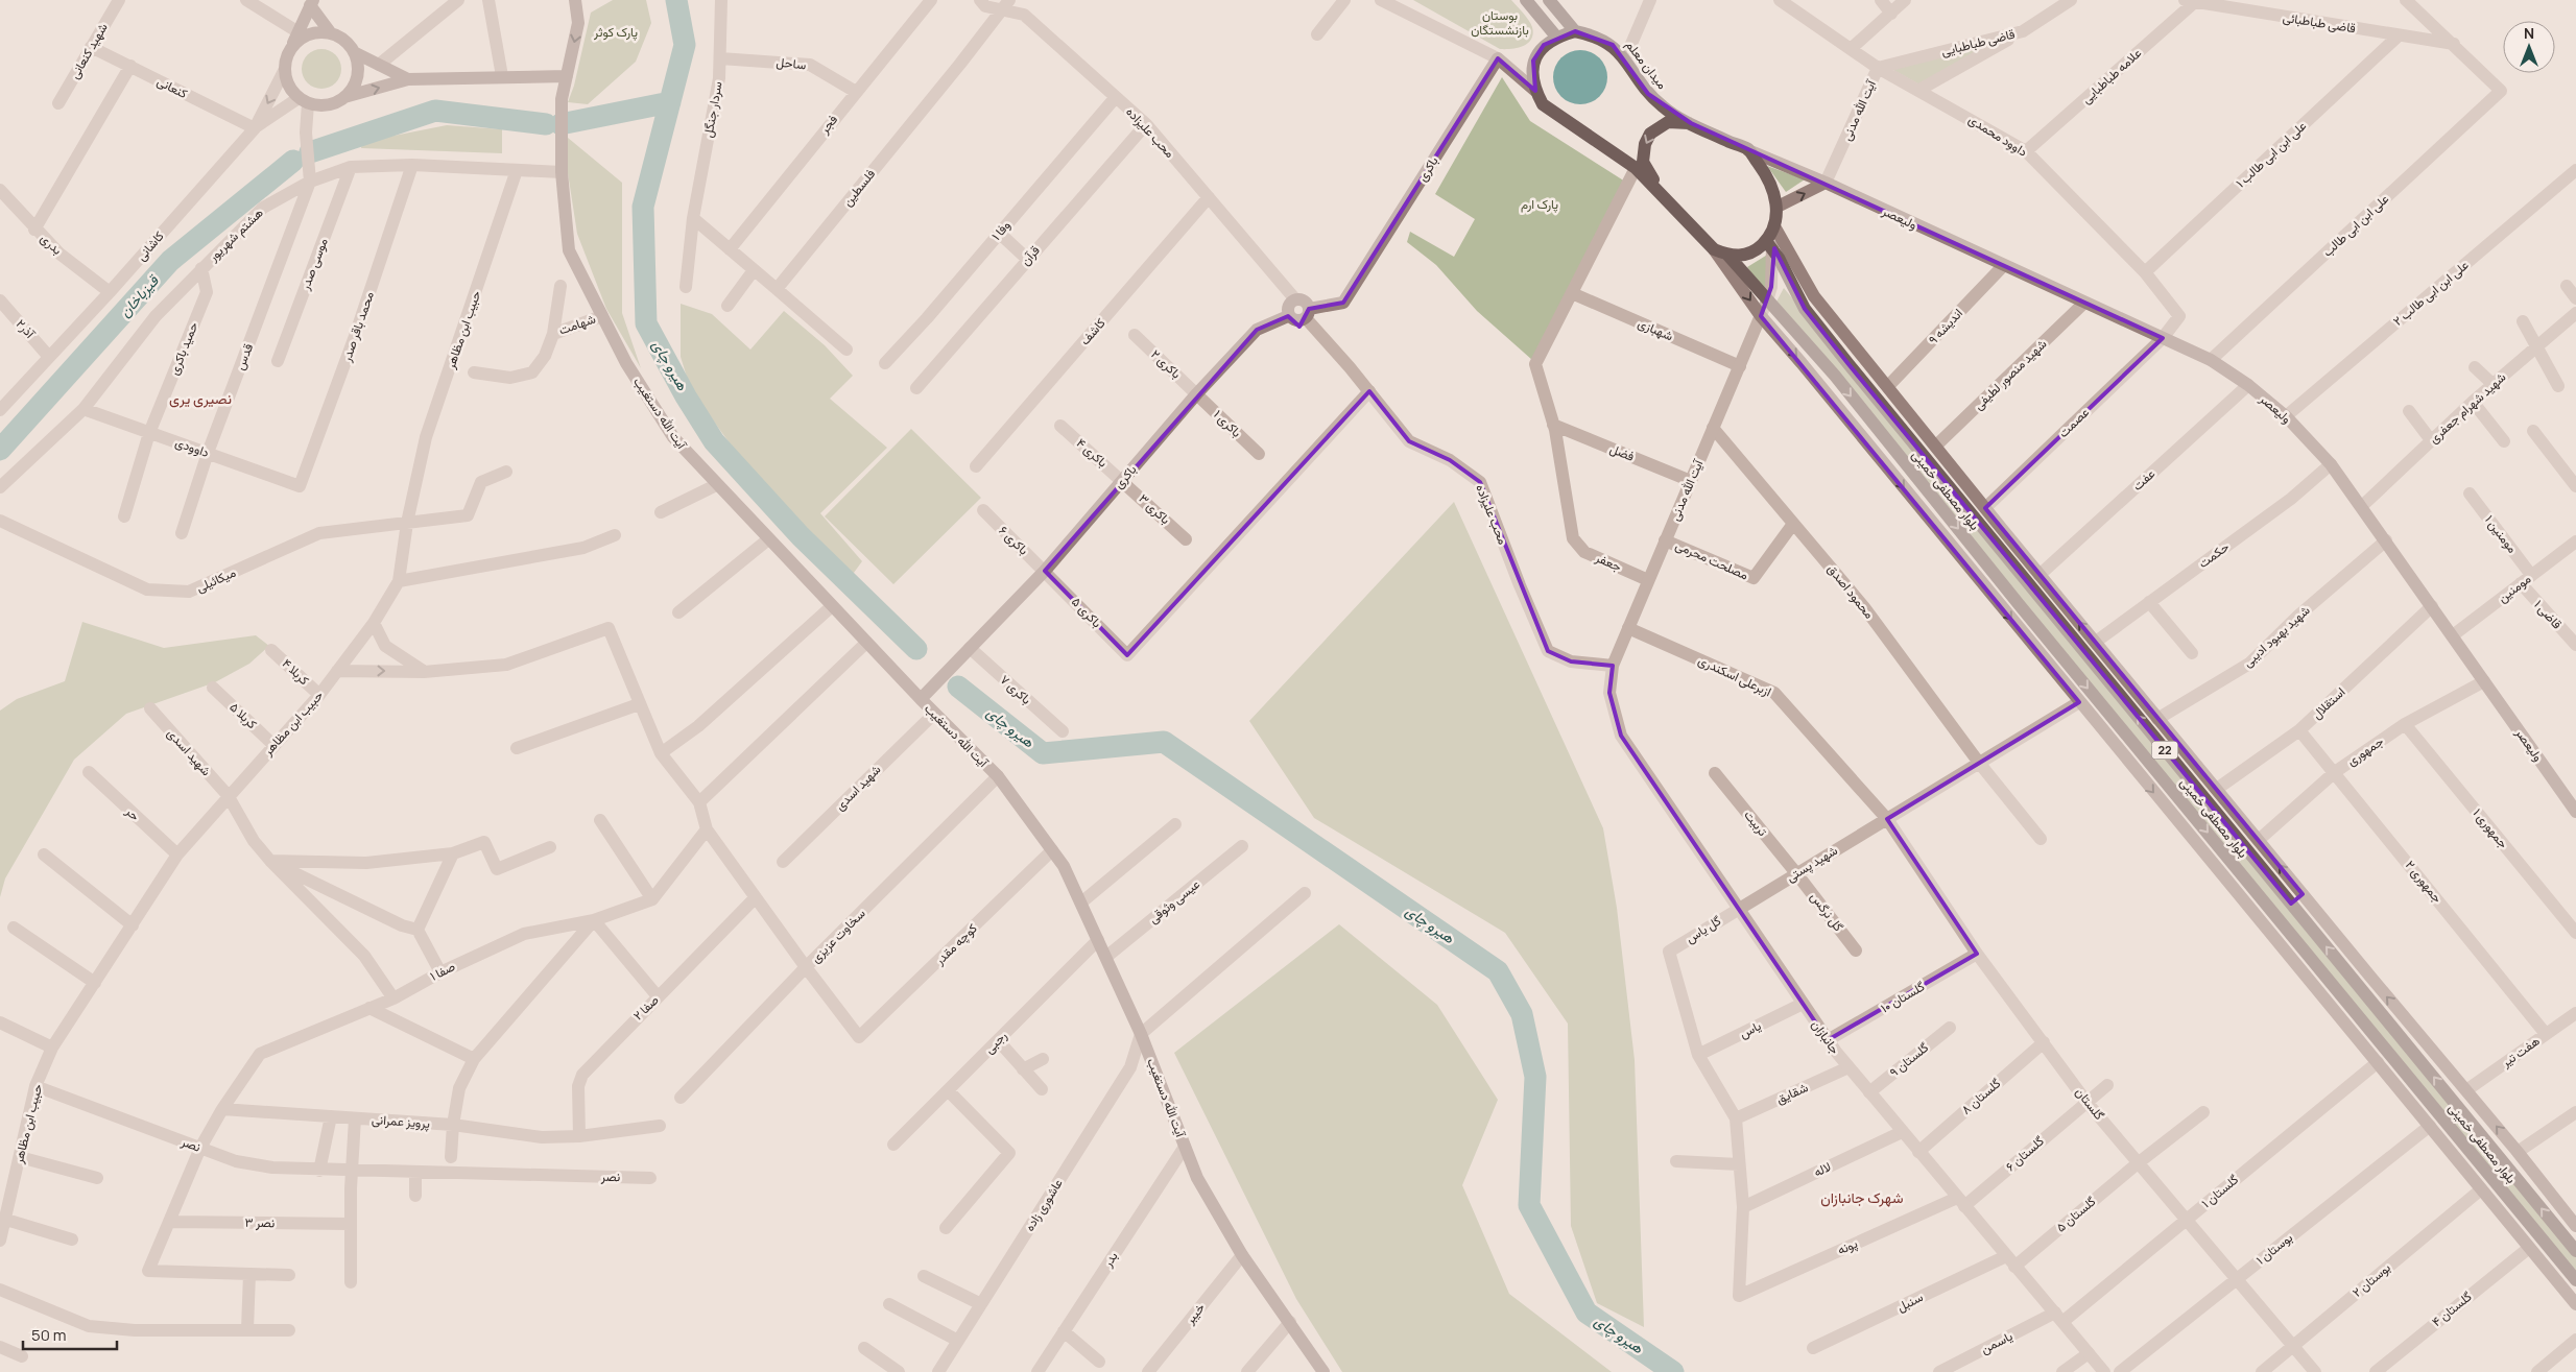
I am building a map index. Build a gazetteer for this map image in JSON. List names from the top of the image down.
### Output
{
  "streets": {
    "main road": [
      "میدان معلم",
      "باکری",
      "ولیعصر",
      "آیت الله دستغیب",
      "بلوار مصطفی خمینی",
      "22"
    ],
    "street": [
      "قاضی طباطبائی",
      "قاضی طباطبایی",
      "شهید کنعانی",
      "ساحل",
      "علامه طباطبایی",
      "کنعانی",
      "سردار جنگل",
      "آیت الله مدنی",
      "فجر",
      "محب علیزاده",
      "داوود محمدی",
      "علی ابن ابی طالب ۱",
      "فلسطین",
      "علی ابن ابی طالب",
      "وفا ۱",
      "هشتم شهریور",
      "بدری",
      "کاشانی",
      "قرآن",
      "موسی صدر",
      "علی ابن ابی طالب ۲",
      "شهامت",
      "محمد باقر صدر",
      "اندیشه ۹",
      "آذر۲",
      "حبیب ابن مظاهر",
      "شهبازی",
      "کاشف",
      "حمید باکری",
      "قدس",
      "باکری ۲",
      "شهید منصور لطیفی",
      "شهید شهرام جعفری",
      "عصمت",
      "باکری ۱",
      "داوودی",
      "باکری ۴",
      "فضل",
      "عفت",
      "آیت‌ الله مدنی",
      "باکری ۳",
      "مومنین ۱",
      "باکری ۶",
      "حکمت",
      "مصلحت محرمی",
      "جعفر",
      "میکائیلی",
      "مومنین",
      "محمود اصدق",
      "باکری ۵",
      "قاضی ۱",
      "شهید بهبود ادیبی",
      "کربلا ۴",
      "ازبرعلی اسکندری",
      "باکری ۷",
      "استقلال",
      "کربلا ۵",
      "جمهوری",
      "شهید اسدی",
      "حر",
      "تربیت",
      "جمهوری ۱",
      "شهید پستی",
      "جمهوری ۲",
      "عیسی وثوقی",
      "گل نرگس",
      "گل یاس",
      "سخاوت عزیزی",
      "کوچه مقدر",
      "صفا ۱",
      "گلستان ۱۰",
      "صفا ۲",
      "یاس",
      "جانبازان",
      "رجبی",
      "هفت تیر",
      "گلستان ۹",
      "شقایق",
      "گلستان ۸",
      "گلستان",
      "پرویز عمرانی",
      "نصر",
      "گلستان ۶",
      "لاله",
      "گلستان ۱",
      "عاشوری زاده",
      "گلستان ۵",
      "نصر ۳",
      "پونه",
      "بوستان ۱",
      "بدر",
      "بوستان ۲",
      "سنبل",
      "گلستان ۴",
      "خیبر",
      "یاسمن"
    ]
  },
  "crossings": [
    ["قاضی طباطبائی", "علامه طباطبایی"],
    ["قاضی طباطبائی", "علی ابن ابی طالب ۱"],
    ["قاضی طباطبائی", "علی ابن ابی طالب"],
    ["قاضی طباطبایی", "آیت الله مدنی"],
    ["قاضی طباطبایی", "داوود محمدی"],
    ["شهید کنعانی", "کنعانی"],
    ["ساحل", "سردار جنگل"],
    ["ساحل", "فجر"],
    ["میدان معلم", "ولیعصر"],
    ["میدان معلم", "آیت‌ الله مدنی"],
    ["میدان معلم", "بلوار مصطفی خمینی"],
    ["علامه طباطبایی", "داوود محمدی"],
    ["کنعانی", "کاشانی"],
    ["آیت الله مدنی", "داوود محمدی"],
    ["آیت الله مدنی", "ولیعصر"],
    ["محب علیزاده", "باکری"],
    ["محب علیزاده", "فلسطین"],
    ["محب علیزاده", "وفا ۱"],
    ["محب علیزاده", "قرآن"],
    ["محب علیزاده", "کاشف"],
    ["محب علیزاده", "آیت‌ الله مدنی"],
    ["محب علیزاده", "باکری ۵"],
    ["محب علیزاده", "جانبازان"],
    ["داوود محمدی", "علی ابن ابی طالب ۱"],
    ["داوود محمدی", "عصمت"],
    ["باکری", "باکری ۲"],
    ["باکری", "آیت الله دستغیب"],
    ["باکری", "باکری ۱"],
    ["باکری", "باکری ۴"],
    ["باکری", "باکری ۳"],
    ["باکری", "باکری ۶"],
    ["باکری", "باکری ۵"],
    ["باکری", "باکری ۷"],
    ["ولیعصر", "علی ابن ابی طالب"],
    ["ولیعصر", "علی ابن ابی طالب ۲"],
    ["ولیعصر", "اندیشه ۹"],
    ["ولیعصر", "شهید منصور لطیفی"],
    ["ولیعصر", "شهید شهرام جعفری"],
    ["ولیعصر", "عصمت"],
    ["ولیعصر", "عفت"],
    ["ولیعصر", "آیت‌ الله مدنی"],
    ["ولیعصر", "بلوار مصطفی خمینی"],
    ["ولیعصر", "حکمت"],
    ["ولیعصر", "مومنین"],
    ["ولیعصر", "شهید بهبود ادیبی"],
    ["ولیعصر", "استقلال"],
    ["ولیعصر", "جمهوری"],
    ["هشتم شهریور", "موسی صدر"],
    ["هشتم شهریور", "محمد باقر صدر"],
    ["هشتم شهریور", "حبیب ابن مظاهر"],
    ["هشتم شهریور", "حمید باکری"],
    ["هشتم شهریور", "قدس"],
    ["هشتم شهریور", "آیت الله دستغیب"],
    ["هشتم شهریور", "داوودی"],
    ["بدری", "کاشانی"],
    ["کاشانی", "آذر۲"],
    ["شهامت", "آیت الله دستغیب"],
    ["محمد باقر صدر", "داوودی"],
    ["حبیب ابن مظاهر", "میکائیلی"],
    ["حبیب ابن مظاهر", "کربلا ۴"],
    ["حبیب ابن مظاهر", "کربلا ۵"],
    ["حبیب ابن مظاهر", "شهید اسدی"],
    ["حبیب ابن مظاهر", "حر"],
    ["حبیب ابن مظاهر", "نصر"],
    ["شهبازی", "آیت‌ الله مدنی"],
    ["حمید باکری", "داوودی"],
    ["قدس", "داوودی"],
    ["باکری ۲", "باکری ۱"],
    ["آیت الله دستغیب", "شهید اسدی"],
    ["آیت الله دستغیب", "عیسی وثوقی"],
    ["آیت الله دستغیب", "سخاوت عزیزی"],
    ["آیت الله دستغیب", "کوچه مقدر"],
    ["آیت الله دستغیب", "رجبی"],
    ["آیت الله دستغیب", "عاشوری زاده"],
    ["آیت الله دستغیب", "بدر"],
    ["آیت الله دستغیب", "خیبر"],
    ["باکری ۴", "باکری ۳"],
    ["فضل", "آیت‌ الله مدنی"],
    ["فضل", "جعفر"],
    ["آیت‌ الله مدنی", "بلوار مصطفی خمینی"],
    ["آیت‌ الله مدنی", "مصلحت محرمی"],
    ["آیت‌ الله مدنی", "جعفر"],
    ["آیت‌ الله مدنی", "محمود اصدق"],
    ["آیت‌ الله مدنی", "ازبرعلی اسکندری"],
    ["آیت‌ الله مدنی", "جانبازان"],
    ["مومنین ۱", "مومنین"],
    ["باکری ۶", "باکری ۵"],
    ["مصلحت محرمی", "محمود اصدق"],
    ["مومنین", "قاضی ۱"],
    ["محمود اصدق", "شهید پستی"],
    ["ازبرعلی اسکندری", "شهید پستی"],
    ["ازبرعلی اسکندری", "گلستان"],
    ["استقلال", "جمهوری ۲"],
    ["جمهوری", "جمهوری ۱"],
    ["جمهوری", "جمهوری ۲"],
    ["شهید اسدی", "صفا ۱"],
    ["تربیت", "شهید پستی"],
    ["تربیت", "گل نرگس"],
    ["شهید پستی", "گل نرگس"],
    ["شهید پستی", "گل یاس"],
    ["شهید پستی", "جانبازان"],
    ["شهید پستی", "گلستان"],
    ["جمهوری ۲", "هفت تیر"],
    ["گل یاس", "یاس"],
    ["گل یاس", "جانبازان"],
    ["سخاوت عزیزی", "کوچه مقدر"],
    ["صفا ۱", "پرویز عمرانی"],
    ["صفا ۱", "نصر"],
    ["صفا ۱", "نصر ۳"],
    ["گلستان ۱۰", "جانبازان"],
    ["گلستان ۱۰", "گلستان"],
    ["صفا ۲", "پرویز عمرانی"],
    ["یاس", "جانبازان"],
    ["جانبازان", "گلستان ۹"],
    ["جانبازان", "شقایق"],
    ["جانبازان", "گلستان ۸"],
    ["جانبازان", "گلستان ۶"],
    ["جانبازان", "لاله"],
    ["جانبازان", "گلستان ۱"],
    ["جانبازان", "گلستان ۵"],
    ["جانبازان", "پونه"],
    ["جانبازان", "سنبل"],
    ["جانبازان", "یاسمن"],
    ["گلستان ۸", "گلستان"],
    ["گلستان", "گلستان ۶"],
    ["گلستان", "گلستان ۱"],
    ["گلستان", "گلستان ۵"],
    ["گلستان", "بوستان ۱"],
    ["گلستان", "بوستان ۲"],
    ["گلستان ۶", "پونه"],
    ["لاله", "پونه"],
    ["گلستان ۱", "یاسمن"],
    ["گلستان ۵", "سنبل"]
  ],
  "districts": ["نصیری یری", "شهرک جانبازان"],
  "water": ["قیزباخان", "هیرو چای"],
  "parks": ["بوستان بازنشستگان", "پارک کوثر", "پارک ارم"],
  "scale_bar": "50 m",
  "north": "top"
}
